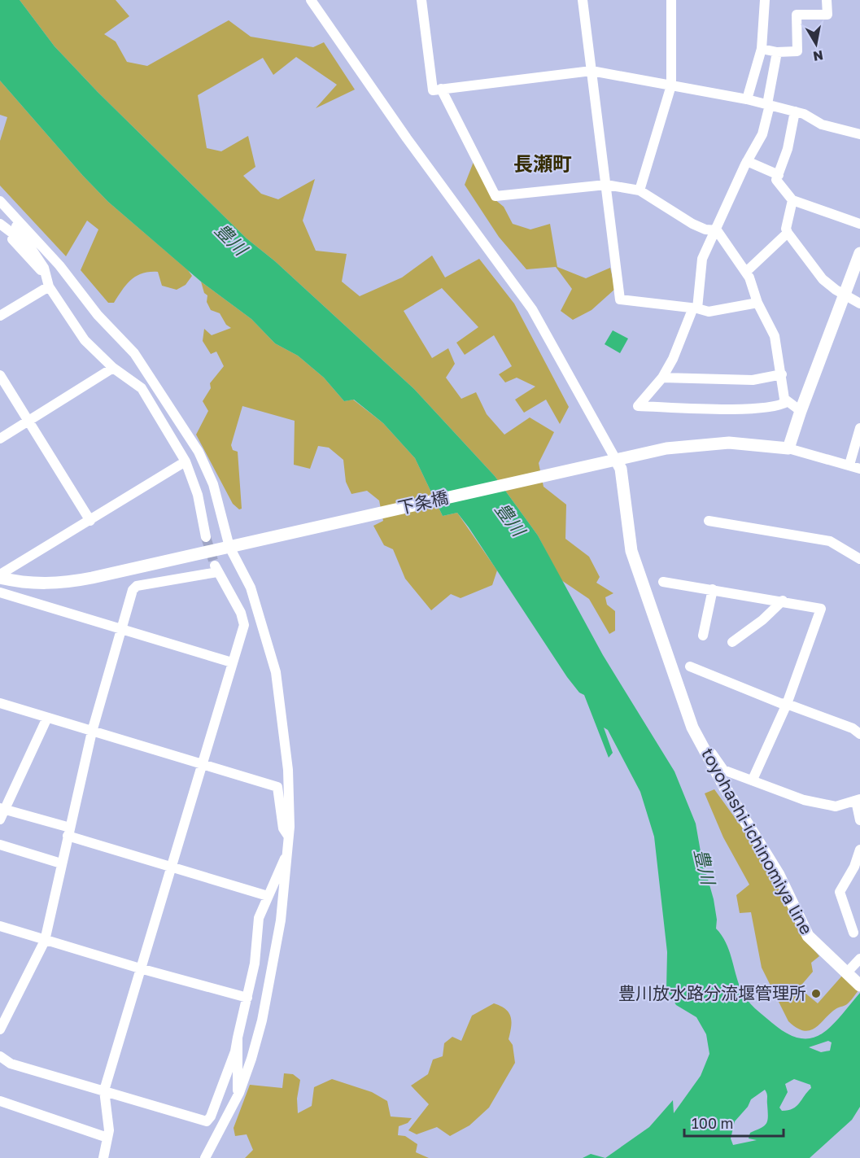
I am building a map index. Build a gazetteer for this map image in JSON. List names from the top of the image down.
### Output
{
  "streets": {
    "main road": ["下条橋", "toyohashi-ichinomiya line"]
  },
  "crossings": [
    ["下条橋", "toyohashi-ichinomiya line"]
  ],
  "districts": ["長瀬町"],
  "water": ["豊川"],
  "places": ["豊川放水路分流堰管理所"],
  "scale_bar": "100 m",
  "north": "bottom"
}
